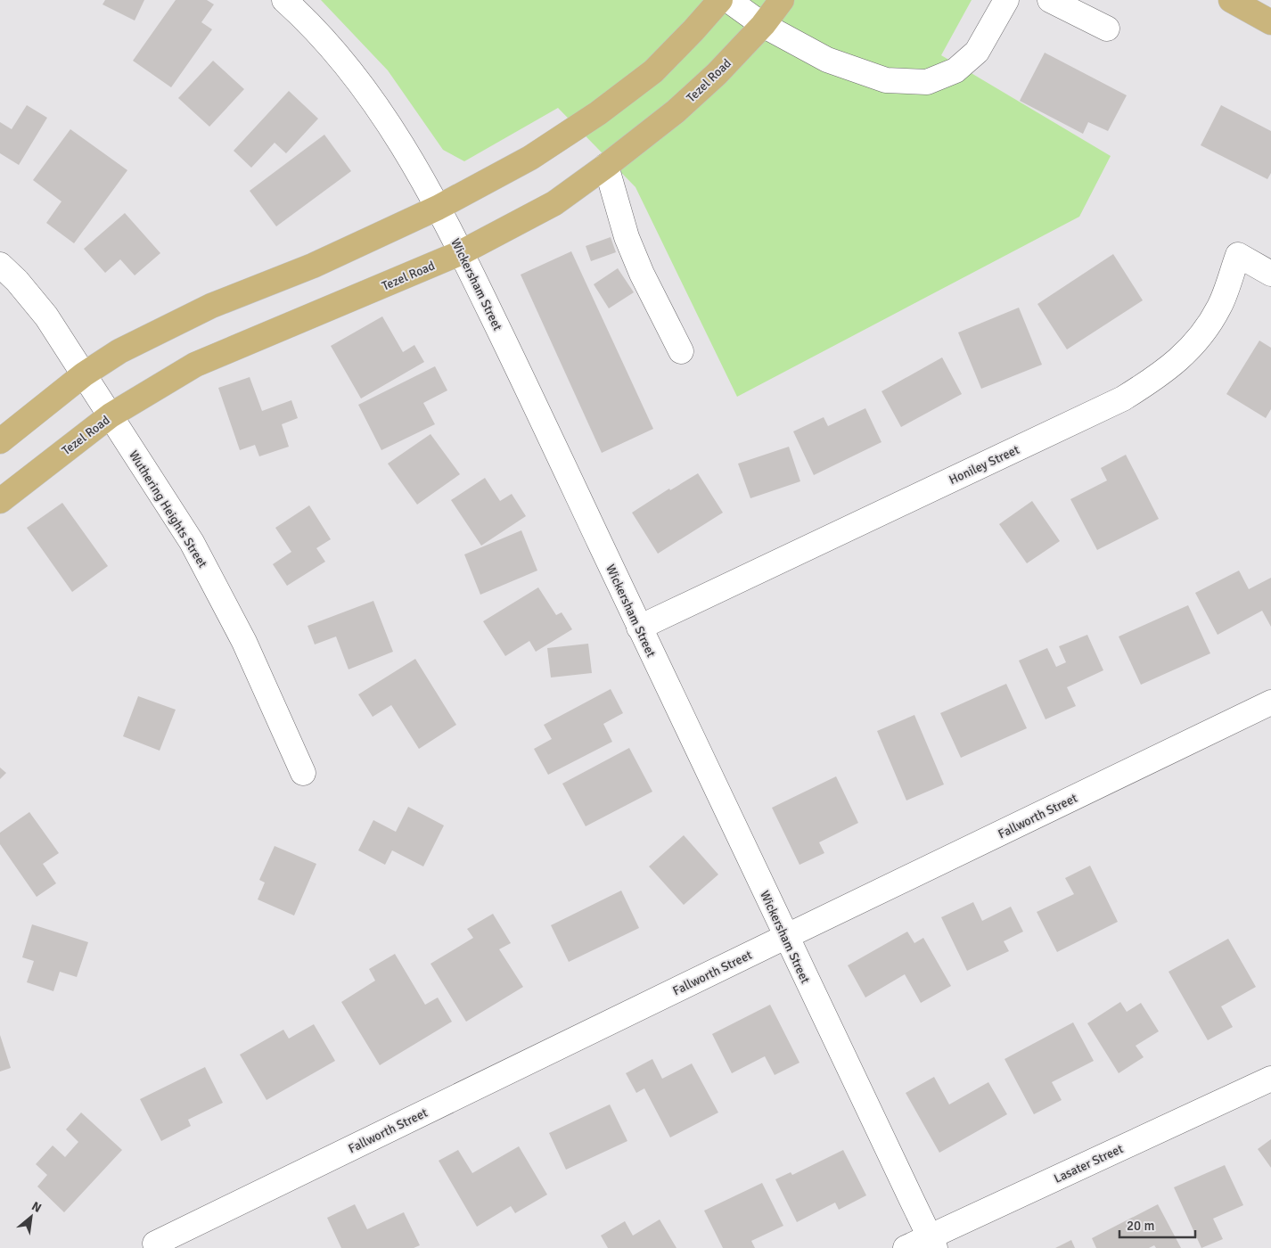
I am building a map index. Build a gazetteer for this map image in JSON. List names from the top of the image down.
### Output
{
  "streets": {
    "main road": ["Tezel Road"],
    "street": [
      "Wickersham Street",
      "Honiley Street",
      "Wuthering Heights Street",
      "Fallworth Street",
      "Lasater Street"
    ]
  },
  "crossings": [
    ["Tezel Road", "Wickersham Street"],
    ["Tezel Road", "Wuthering Heights Street"],
    ["Wickersham Street", "Honiley Street"],
    ["Wickersham Street", "Fallworth Street"],
    ["Wickersham Street", "Lasater Street"]
  ],
  "scale_bar": "20 m",
  "north": "top right"
}
